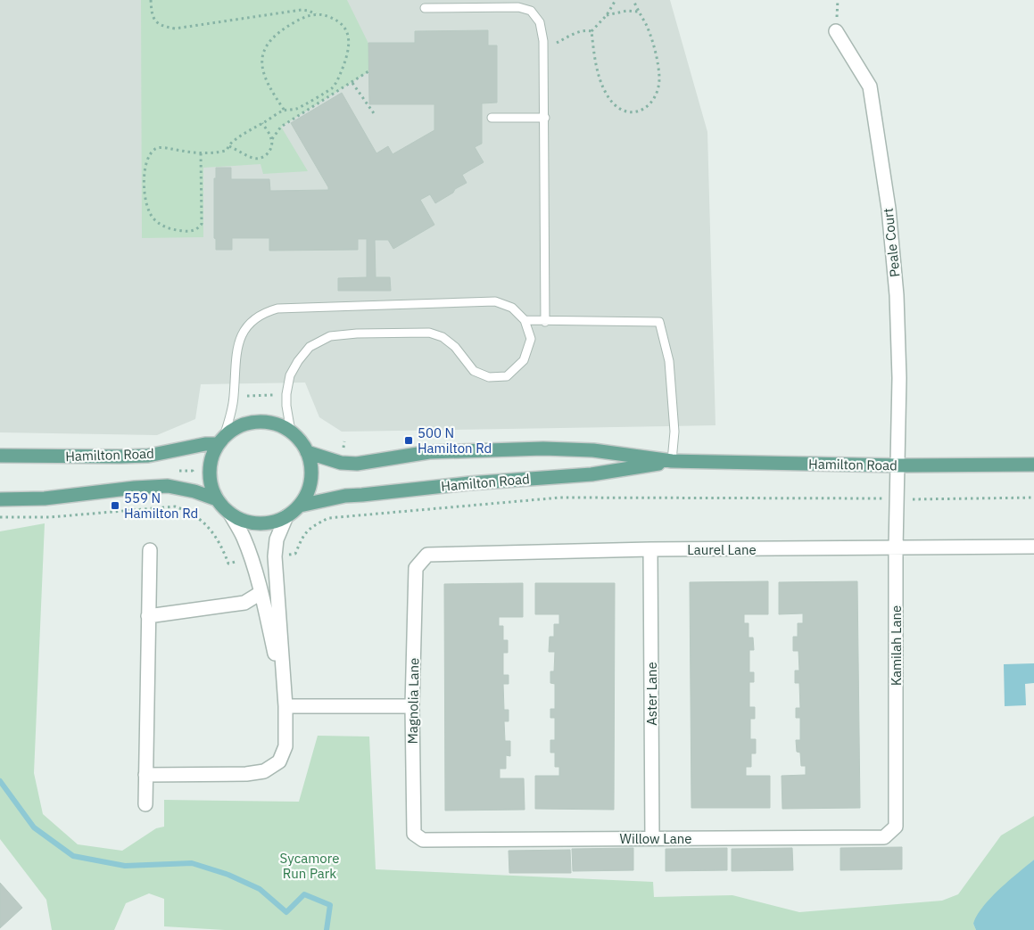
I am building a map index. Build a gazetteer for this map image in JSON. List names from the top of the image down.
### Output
{
  "streets": {
    "main road": ["Hamilton Road"],
    "street": [
      "Peale Court",
      "Laurel Lane",
      "Kamilah Lane",
      "Aster Lane",
      "Magnolia Lane",
      "Willow Lane"
    ]
  },
  "crossings": [
    ["Peale Court", "Hamilton Road"],
    ["Peale Court", "Kamilah Lane"],
    ["Hamilton Road", "Kamilah Lane"],
    ["Laurel Lane", "Kamilah Lane"],
    ["Laurel Lane", "Aster Lane"],
    ["Laurel Lane", "Magnolia Lane"],
    ["Kamilah Lane", "Willow Lane"],
    ["Aster Lane", "Willow Lane"],
    ["Magnolia Lane", "Willow Lane"]
  ],
  "parks": ["Sycamore Run Park"],
  "places": {
    "transit": ["500 N Hamilton Rd", "559 N Hamilton Rd"]
  }
}
